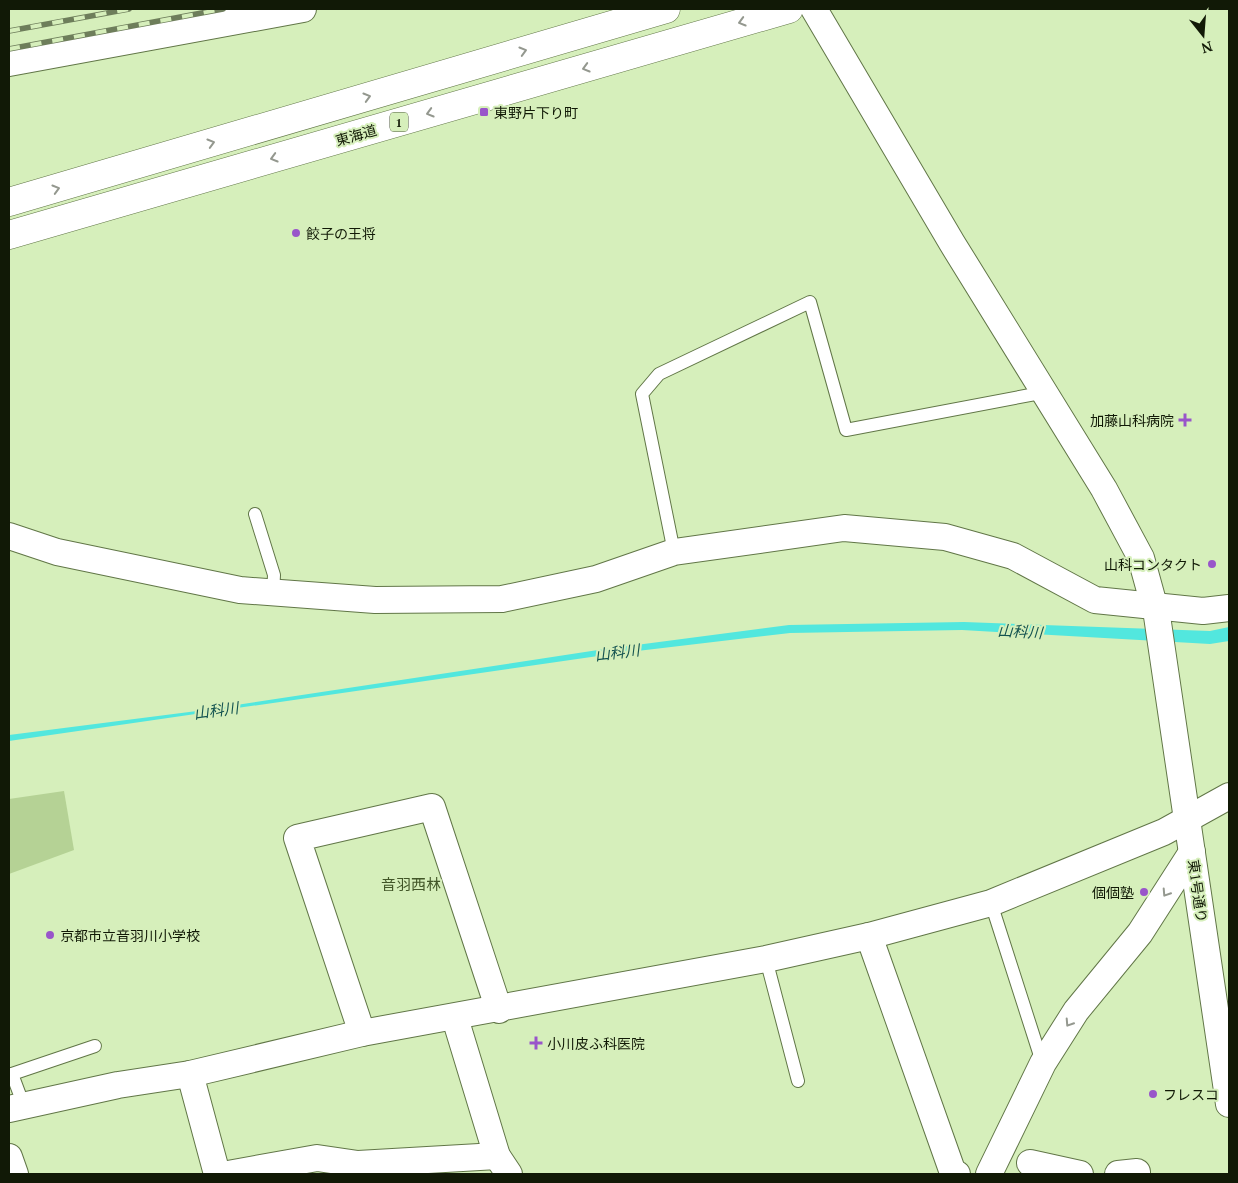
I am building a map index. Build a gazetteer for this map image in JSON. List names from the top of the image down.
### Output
{
  "streets": {
    "highway": ["1", "東海道"],
    "street": ["東1号通り"]
  },
  "districts": ["音羽西林"],
  "water": ["山科川"],
  "places": {
    "transit": ["東野片下り町"],
    "other": [
      "餃子の王将",
      "山科コンタクト",
      "個個塾",
      "京都市立音羽川小学校",
      "フレスコ"
    ],
    "health": ["加藤山科病院", "小川皮ふ科医院"]
  },
  "north": "bottom"
}
